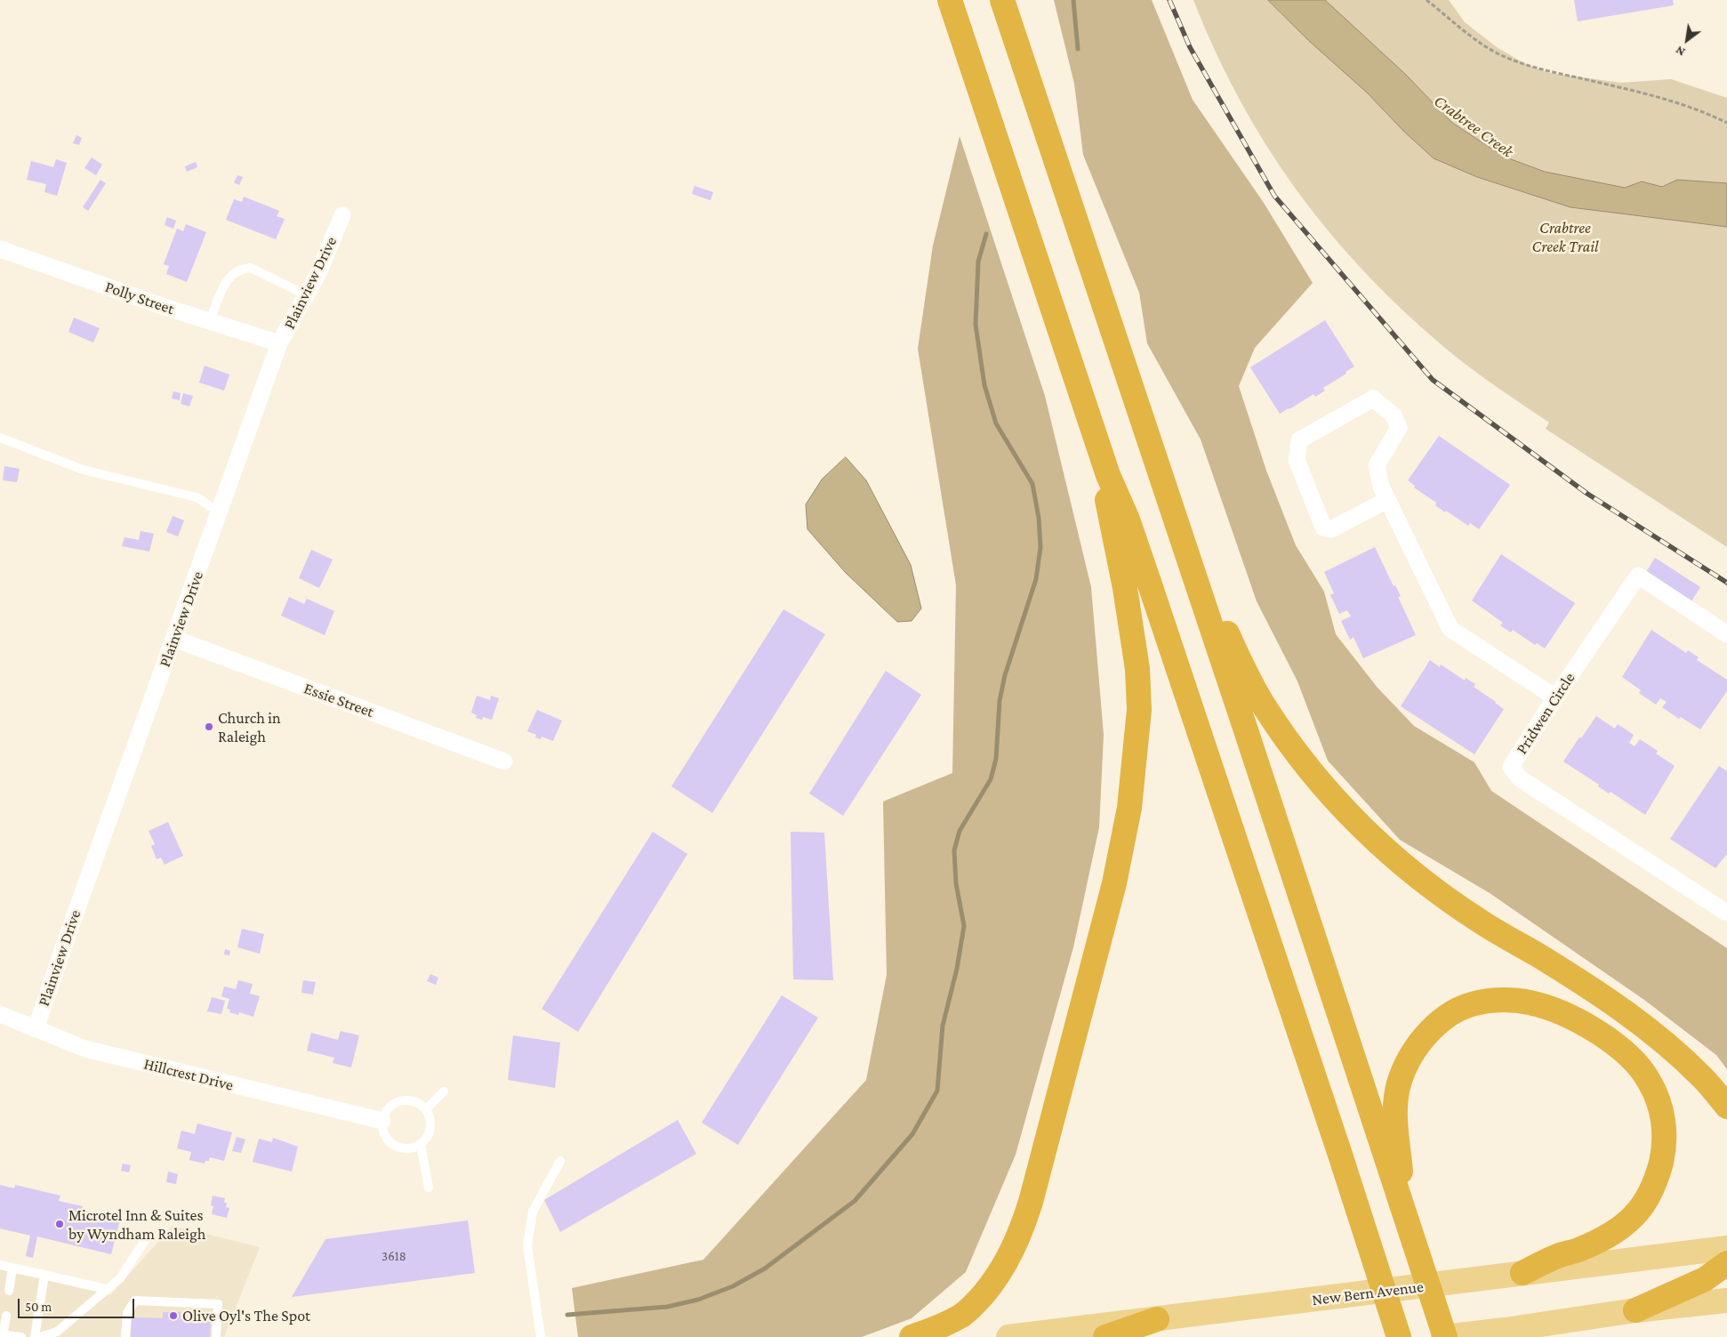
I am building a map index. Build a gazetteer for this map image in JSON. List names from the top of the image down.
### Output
{
  "streets": {
    "main road": ["New Bern Avenue"],
    "street": [
      "Plainview Drive",
      "Polly Street",
      "Essie Street",
      "Pridwen Circle",
      "Hillcrest Drive"
    ]
  },
  "crossings": [
    ["Plainview Drive", "Polly Street"],
    ["Plainview Drive", "Essie Street"],
    ["Plainview Drive", "Hillcrest Drive"]
  ],
  "water": ["Crabtree Creek"],
  "parks": ["Crabtree Creek Trail"],
  "places": ["Church in Raleigh", "Microtel Inn & Suites by Wyndham Raleigh", "Olive Oyl's The Spot"],
  "house_numbers": ["3618"],
  "scale_bar": "50 m",
  "north": "bottom left"
}
